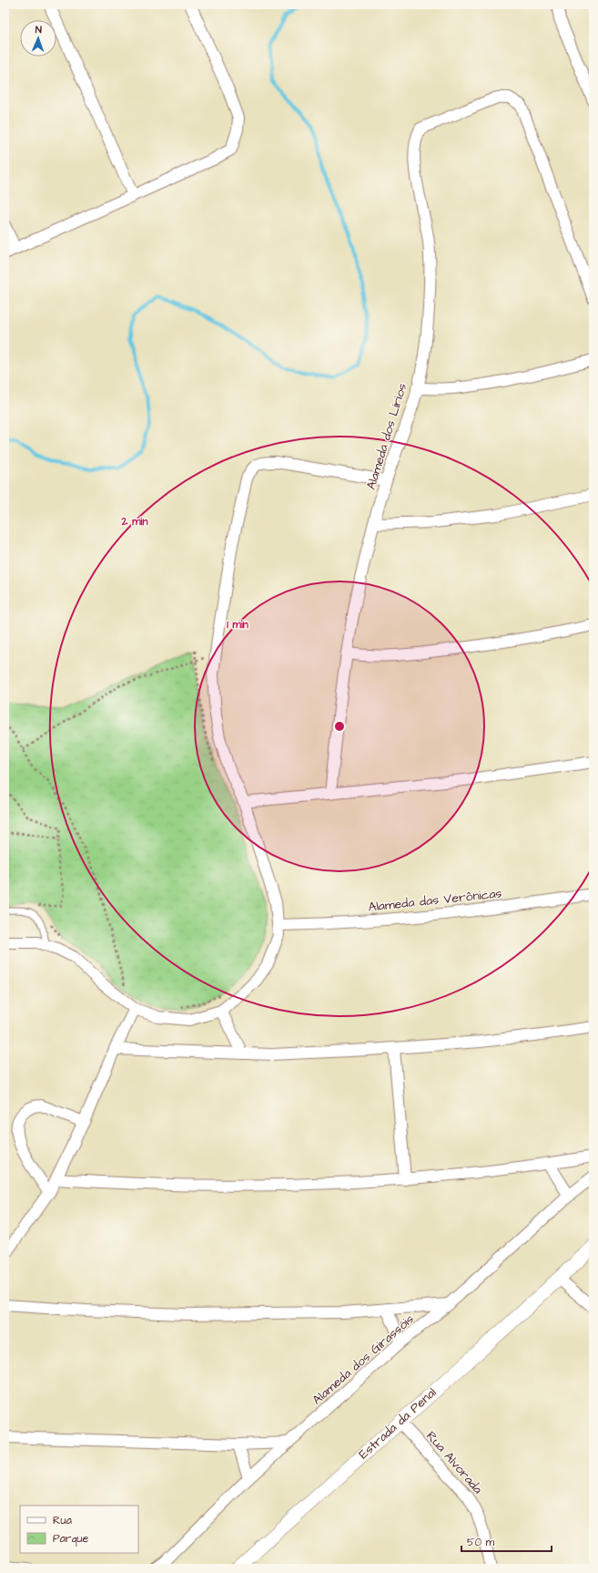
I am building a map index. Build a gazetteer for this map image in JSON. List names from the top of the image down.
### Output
{
  "streets": {
    "street": [
      "Alameda dos Lírios",
      "Alameda das Verônicas",
      "Alameda dos Girassóis",
      "Estrada da Penal",
      "Rua Alvorada"
    ]
  },
  "crossings": [
    ["Estrada da Penal", "Rua Alvorada"]
  ],
  "legend": ["Rua", "Parque"],
  "scale_bar": "50 m",
  "north": "top",
  "rings": ["2 min", "1 min"]
}
